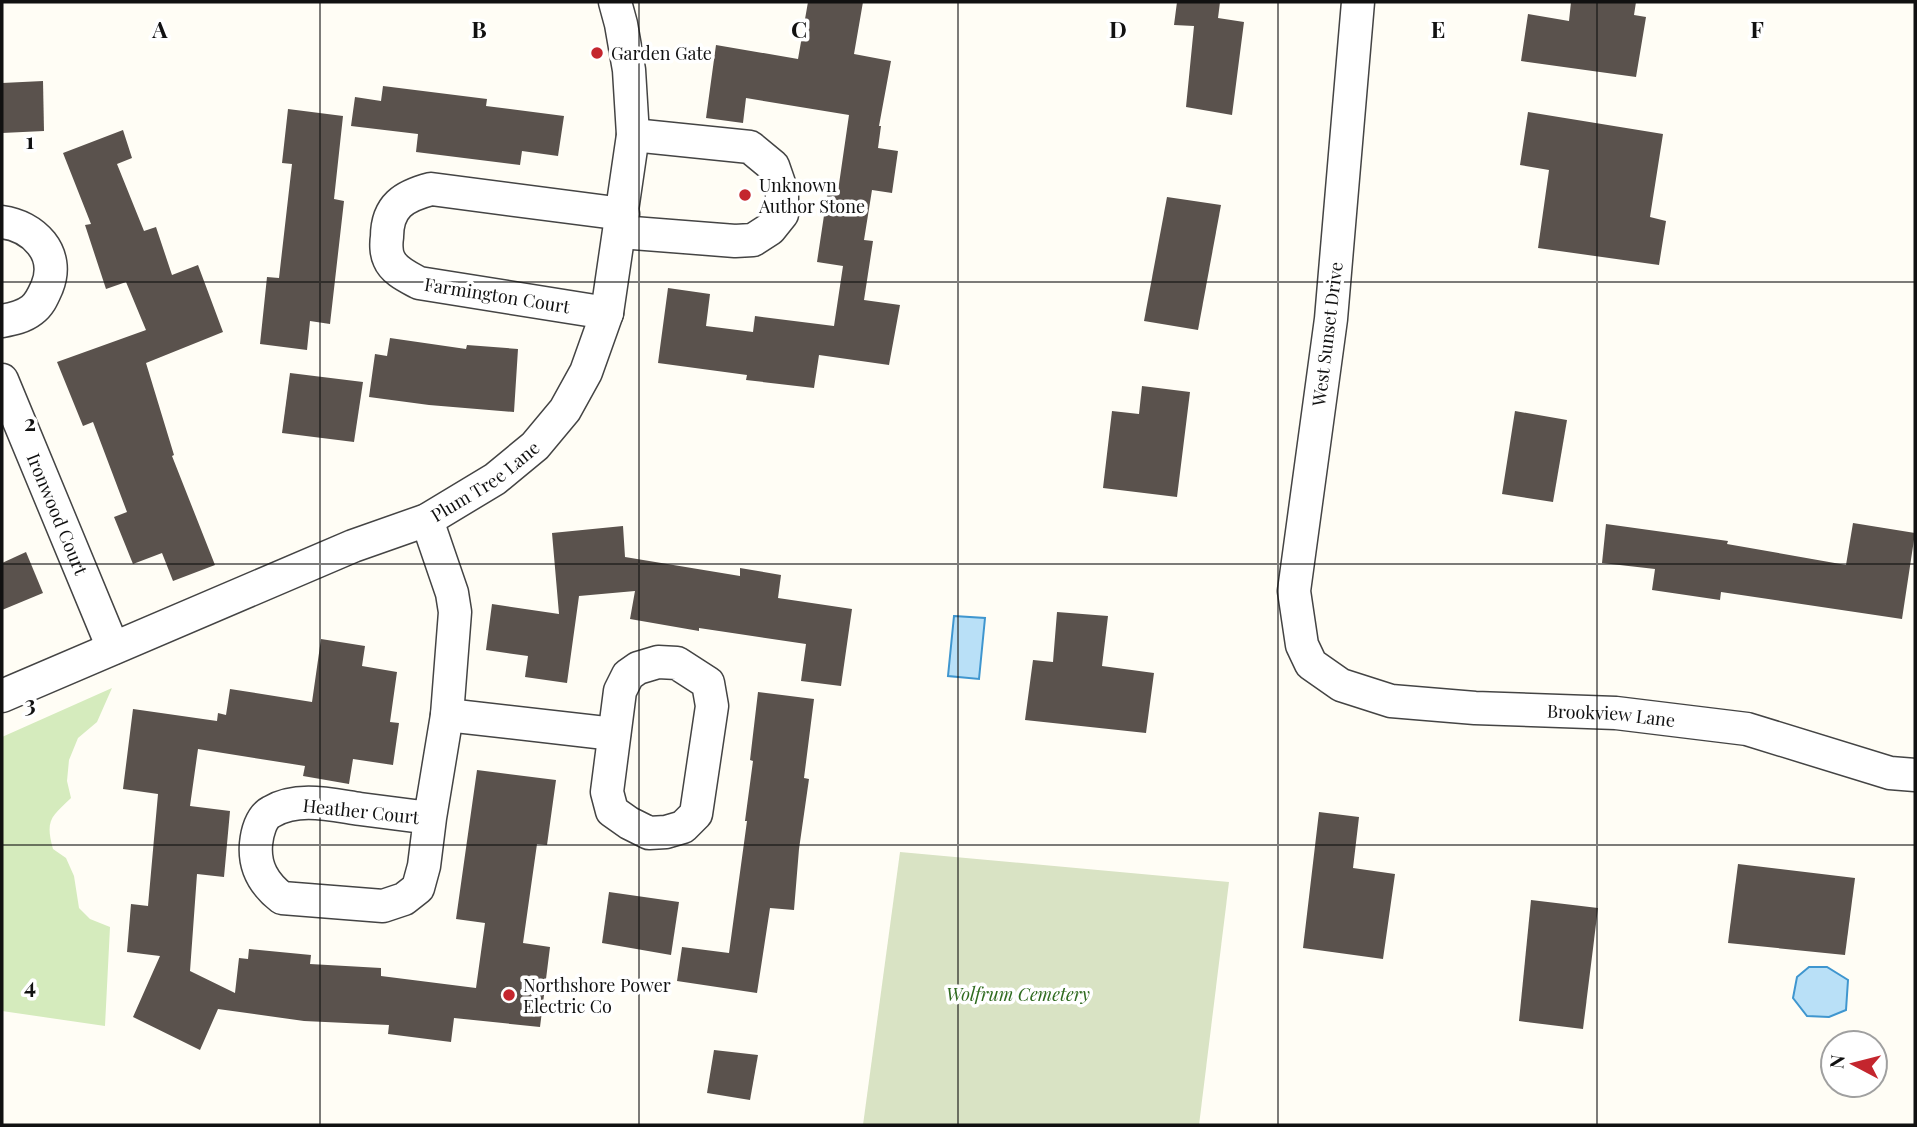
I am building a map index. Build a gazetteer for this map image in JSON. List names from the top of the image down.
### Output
{
  "streets": {
    "street": [
      "Farmington Court",
      "West Sunset Drive",
      "Plum Tree Lane",
      "Ironwood Court",
      "Brookview Lane",
      "Heather Court"
    ]
  },
  "crossings": [
    ["Farmington Court", "Plum Tree Lane"],
    ["West Sunset Drive", "Brookview Lane"],
    ["Plum Tree Lane", "Ironwood Court"],
    ["Plum Tree Lane", "Heather Court"]
  ],
  "parks": ["Wolfrum Cemetery"],
  "places": ["Garden Gate", "Unknown Author Stone", "Northshore Power Electric Co"],
  "north": "left",
  "grid": {
    "columns": [
      "A",
      "B",
      "C",
      "D",
      "E",
      "F"
    ],
    "rows": [
      "1",
      "2",
      "3",
      "4"
    ]
  }
}
